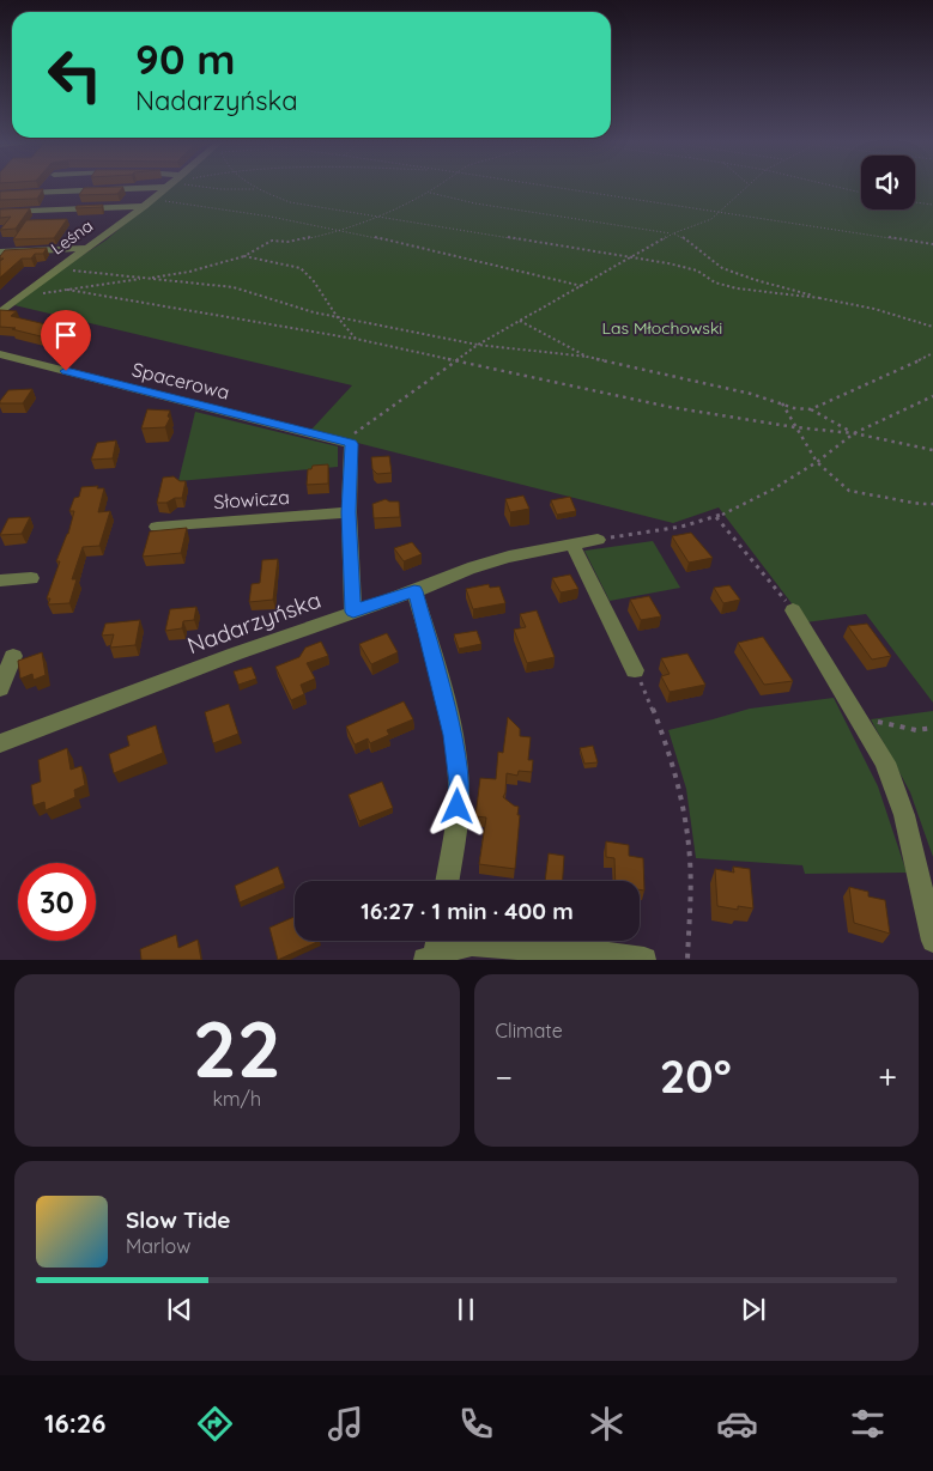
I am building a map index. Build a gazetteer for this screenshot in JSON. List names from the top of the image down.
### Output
{
  "streets": {
    "street": [
      "Leśna",
      "Spacerowa",
      "Słowicza",
      "Nadarzyńska"
    ]
  },
  "parks": ["Las Młochowski"],
  "page": {
    "turn": ["90 m", "Nadarzyńska"],
    "limit": "30",
    "trip": "16:27 · 1 min · 400 m",
    "tile": [
      ["22", "km/h"],
      "Climate"
    ],
    "heat": ["−", "20°", "+"],
    "song": ["Slow Tide", "Marlow"],
    "tabs": "16:26"
  }
}
